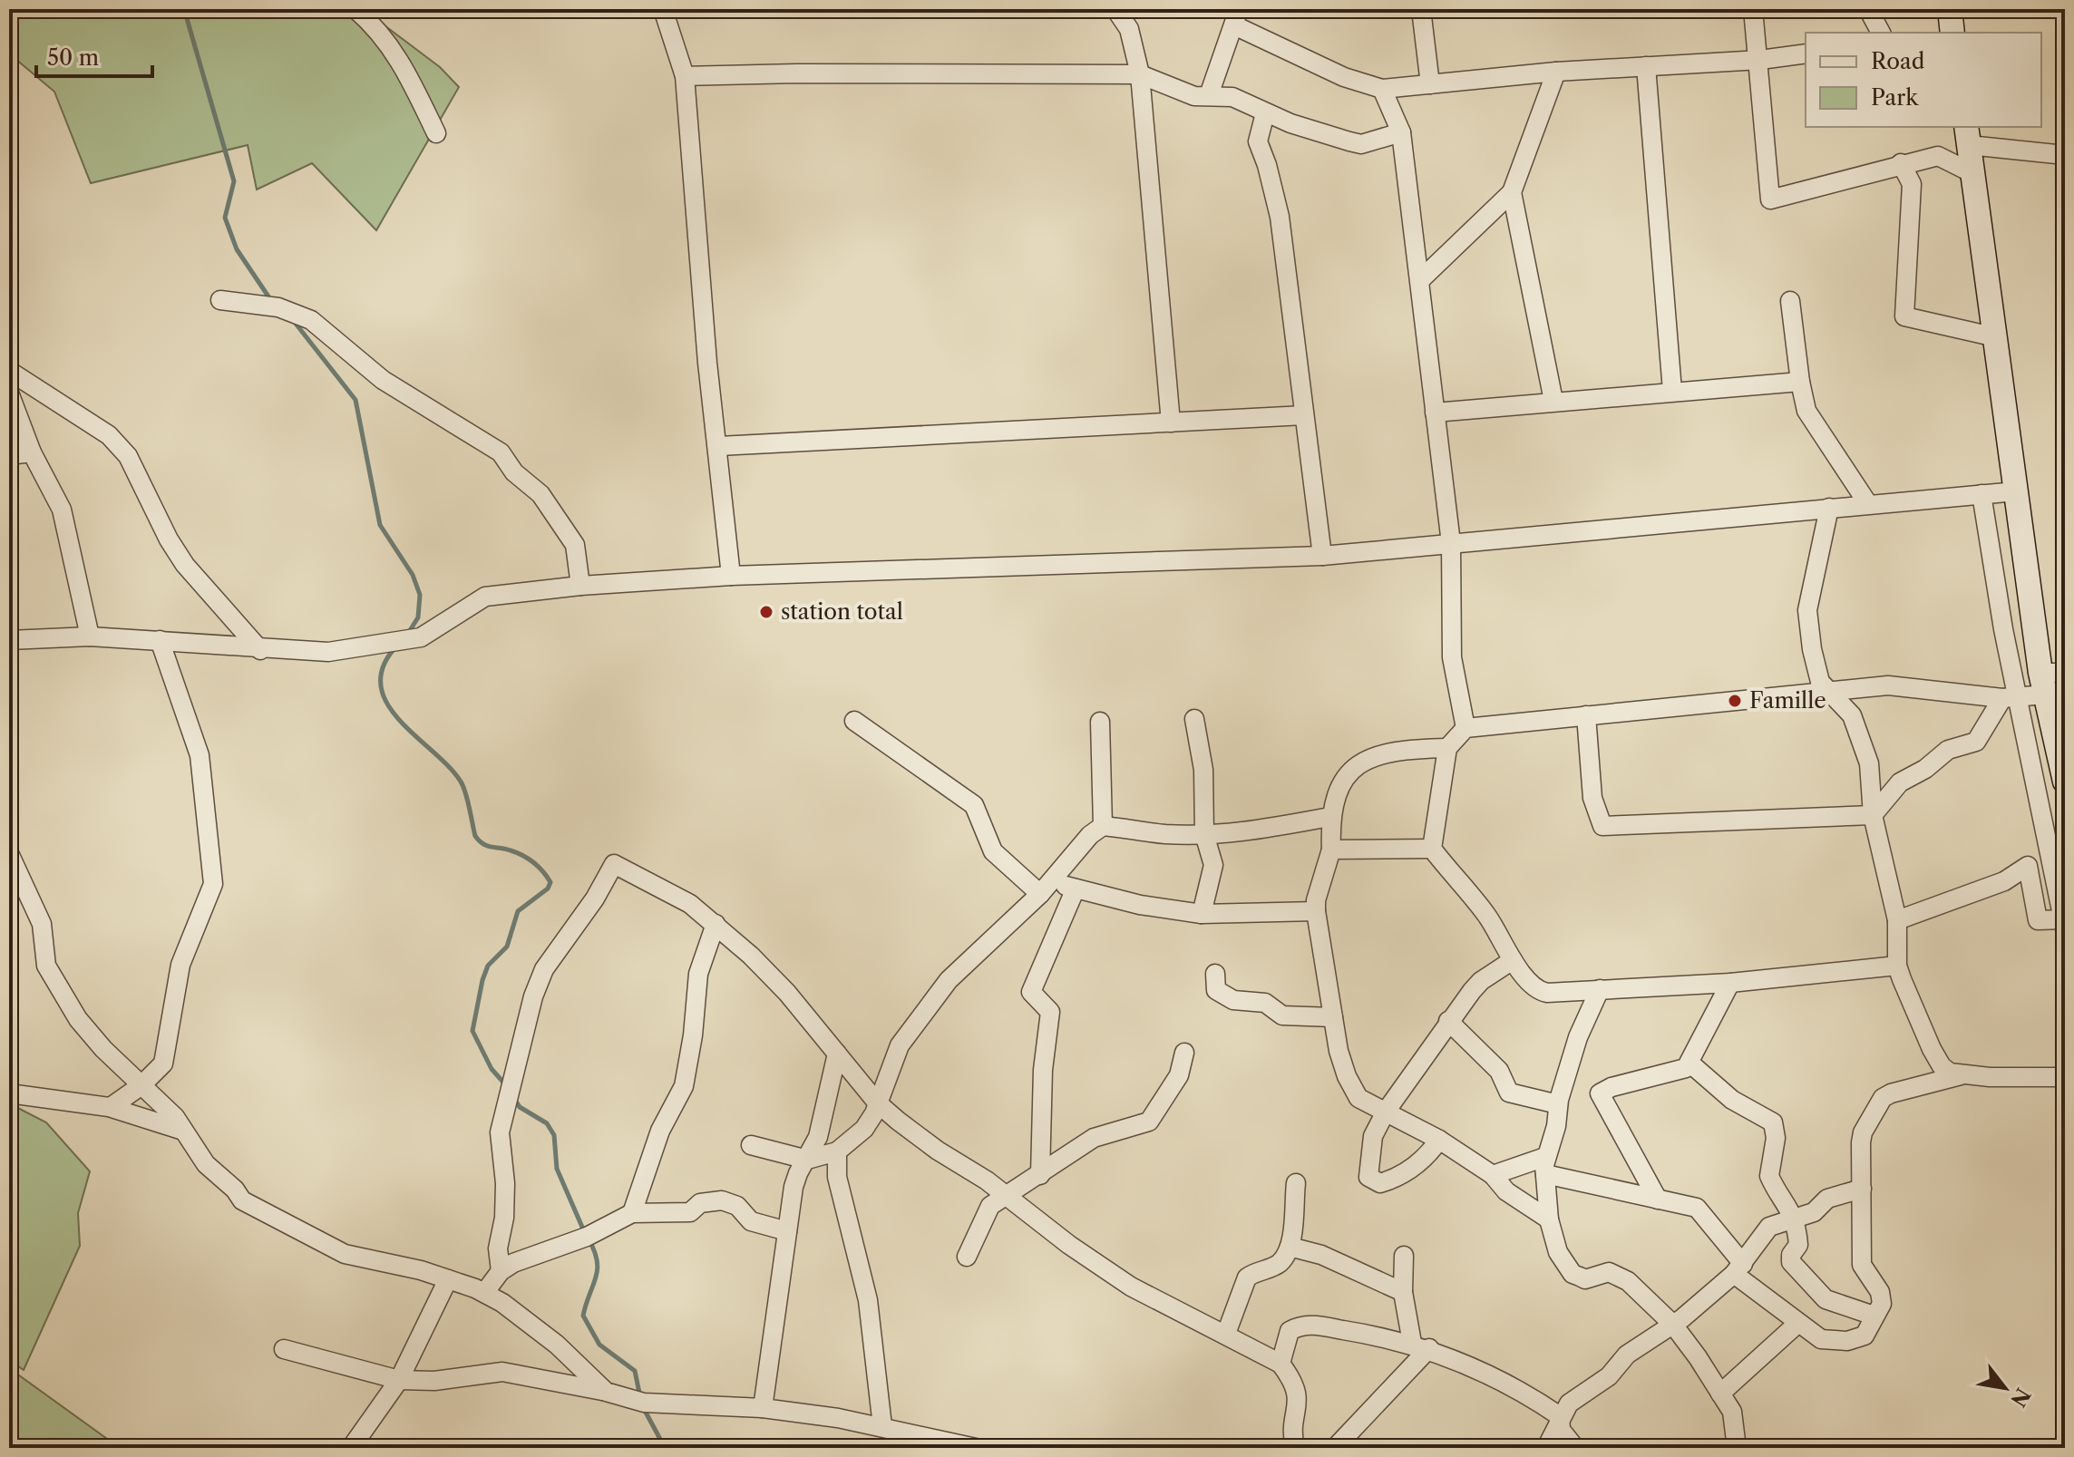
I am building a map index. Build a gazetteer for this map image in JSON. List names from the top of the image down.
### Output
{
  "places": ["station total", "Famille"],
  "legend": ["Road", "Park"],
  "scale_bar": "50 m",
  "north": "bottom right"
}
